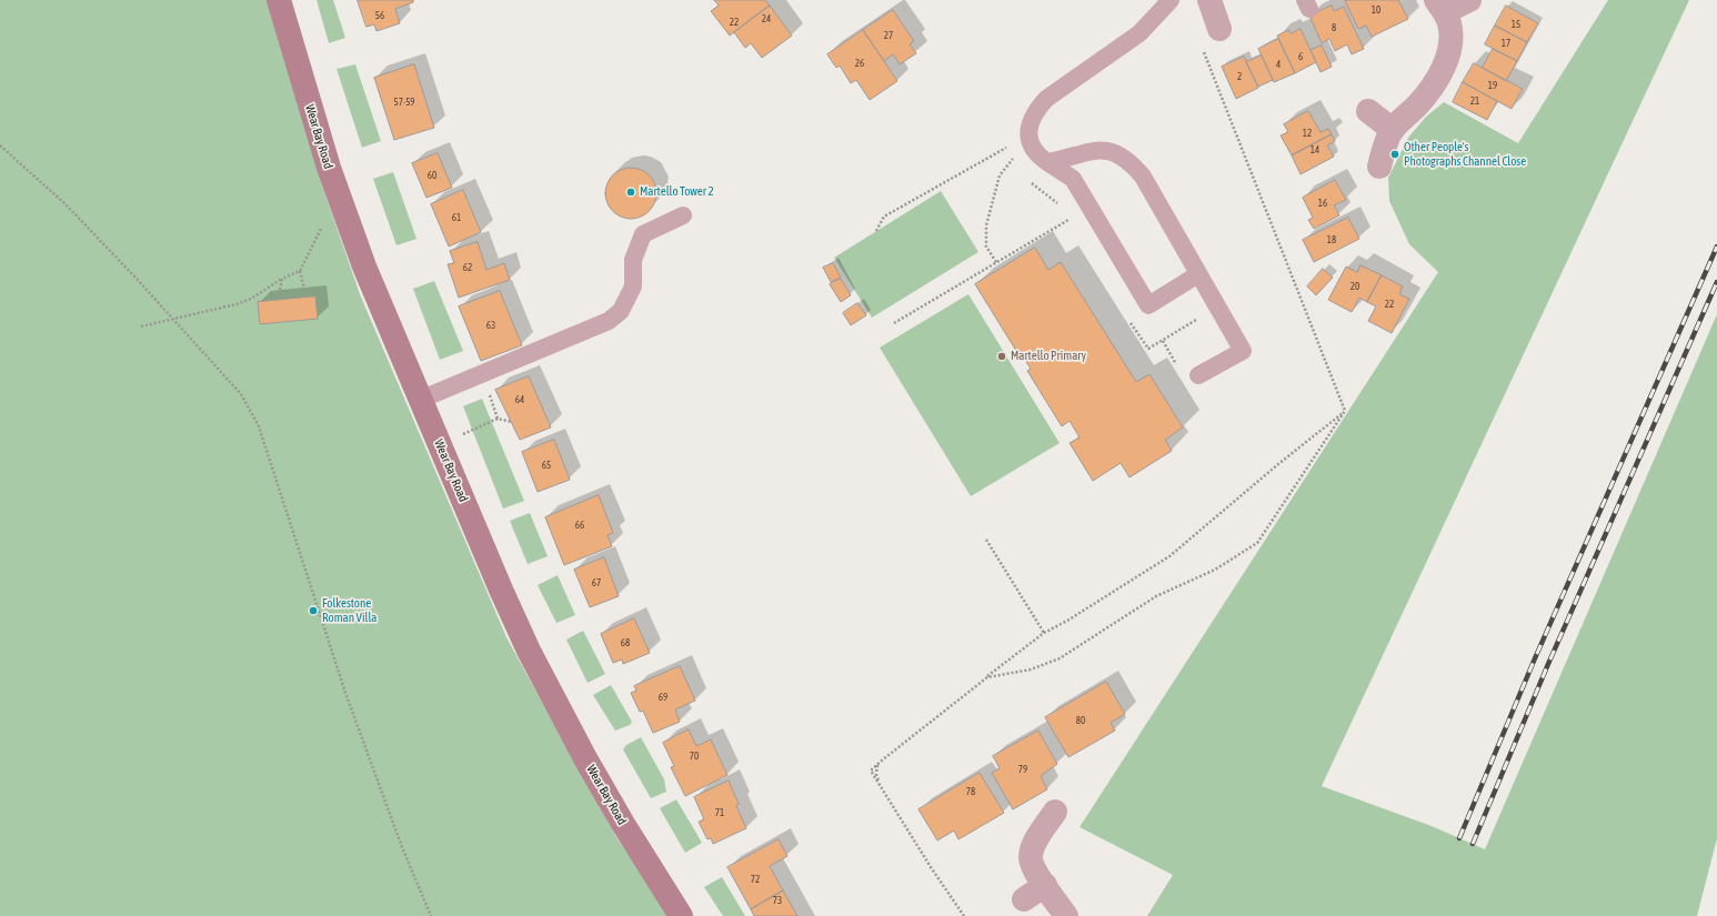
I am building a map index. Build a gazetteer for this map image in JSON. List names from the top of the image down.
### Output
{
  "streets": {
    "street": ["Wear Bay Road"]
  },
  "places": [
    "Other People's Photographs Channel Close",
    "Martello Tower 2",
    "Martello Primary",
    "Folkestone Roman Villa"
  ],
  "house_numbers": [
    "10",
    "56",
    "24",
    "22",
    "15",
    "8",
    "27",
    "17",
    "6",
    "26",
    "4",
    "2",
    "19",
    "21",
    "57-59",
    "12",
    "14",
    "60",
    "16",
    "61",
    "18",
    "62",
    "20",
    "22",
    "63",
    "64",
    "65",
    "66",
    "67",
    "68",
    "69",
    "80",
    "70",
    "79",
    "78",
    "71",
    "72",
    "73"
  ]
}
